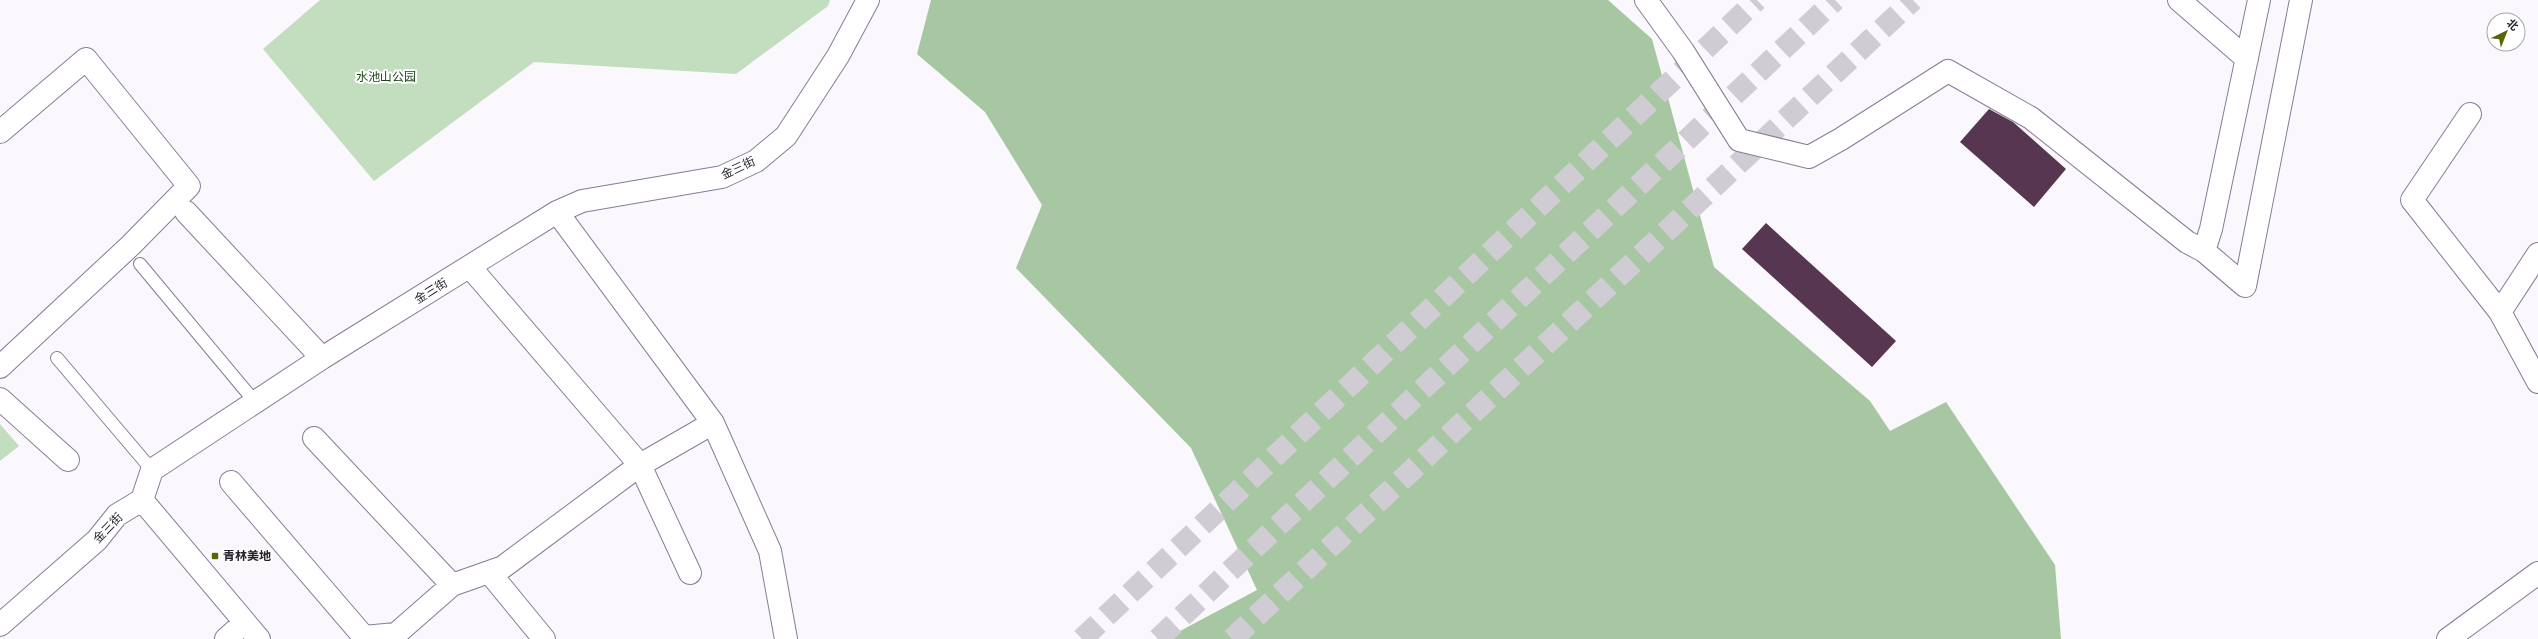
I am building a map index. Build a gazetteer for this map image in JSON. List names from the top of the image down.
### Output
{
  "streets": {
    "street": ["金三街"]
  },
  "parks": ["水池山公园"],
  "places": {
    "transit": ["青林美地"]
  },
  "north": "top right"
}
